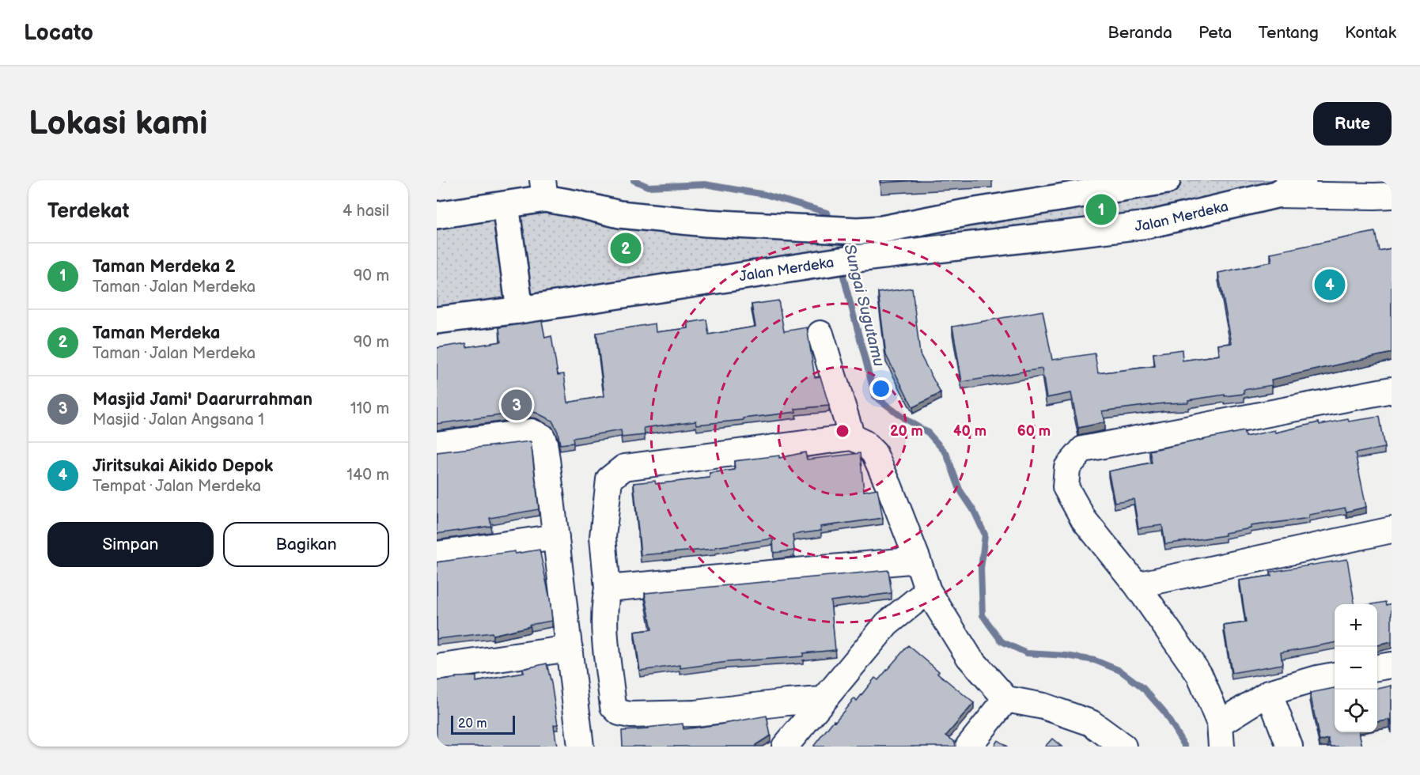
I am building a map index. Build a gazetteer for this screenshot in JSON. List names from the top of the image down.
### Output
{
  "streets": {
    "street": ["Jalan Merdeka"]
  },
  "water": ["Sungai Sugutamu"],
  "scale_bar": "20 m",
  "page": {
    "header": "Locato",
    "nav": [
      "Beranda",
      "Peta",
      "Tentang",
      "Kontak"
    ],
    "buttons": [
      "Rute",
      ["Simpan", "Bagikan"]
    ],
    "title": "Lokasi kami",
    "heading": ["Terdekat", "4 hasil"],
    "pins": [
      "1",
      "2",
      "4",
      "3"
    ],
    "list": [
      {
        "mark": "1",
        "name": "Taman Merdeka 2",
        "note": "Taman · Jalan Merdeka",
        "value": "90 m"
      },
      {
        "mark": "2",
        "name": "Taman Merdeka",
        "note": "Taman · Jalan Merdeka",
        "value": "90 m"
      },
      {
        "mark": "3",
        "name": "Masjid Jami' Daarurrahman",
        "note": "Masjid · Jalan Angsana 1",
        "value": "110 m"
      },
      {
        "mark": "4",
        "name": "Jiritsukai Aikido Depok",
        "note": "Tempat · Jalan Merdeka",
        "value": "140 m"
      }
    ],
    "map_buttons": ["+", "−"],
    "scale": "20 m"
  },
  "rings": ["20 m", "40 m", "60 m"]
}
